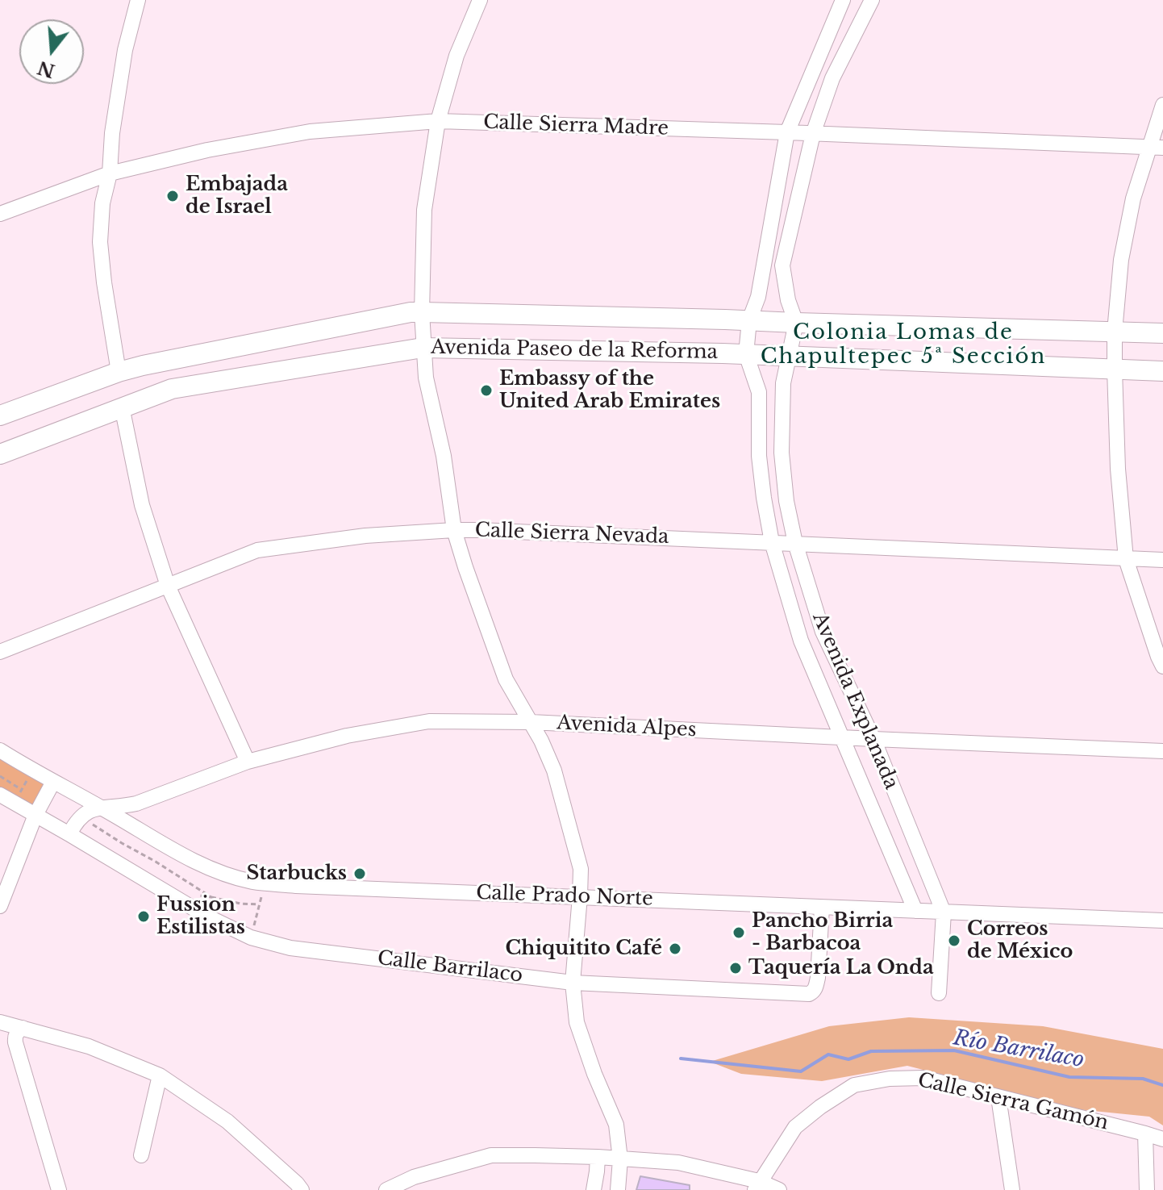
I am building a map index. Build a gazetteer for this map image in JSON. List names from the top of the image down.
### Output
{
  "streets": {
    "main road": ["Avenida Paseo de la Reforma"],
    "street": [
      "Calle Sierra Madre",
      "Calle Sierra Nevada",
      "Avenida Explanada",
      "Avenida Alpes",
      "Calle Prado Norte",
      "Calle Barrilaco",
      "Calle Sierra Gamón"
    ]
  },
  "crossings": [
    ["Calle Sierra Madre", "Avenida Explanada"],
    ["Avenida Paseo de la Reforma", "Avenida Explanada"],
    ["Calle Sierra Nevada", "Avenida Explanada"],
    ["Avenida Explanada", "Avenida Alpes"],
    ["Avenida Explanada", "Calle Prado Norte"],
    ["Avenida Alpes", "Calle Prado Norte"],
    ["Avenida Alpes", "Calle Barrilaco"],
    ["Calle Prado Norte", "Calle Barrilaco"]
  ],
  "districts": ["Colonia Lomas de Chapultepec 5ª Sección"],
  "water": ["Río Barrilaco"],
  "places": [
    "Embajada de Israel",
    "Embassy of the United Arab Emirates",
    "Starbucks",
    "Fussion Estilistas",
    "Pancho Birria - Barbacoa",
    "Correos de México",
    "Chiquitito Café",
    "Taquería La Onda"
  ],
  "north": "bottom"
}
